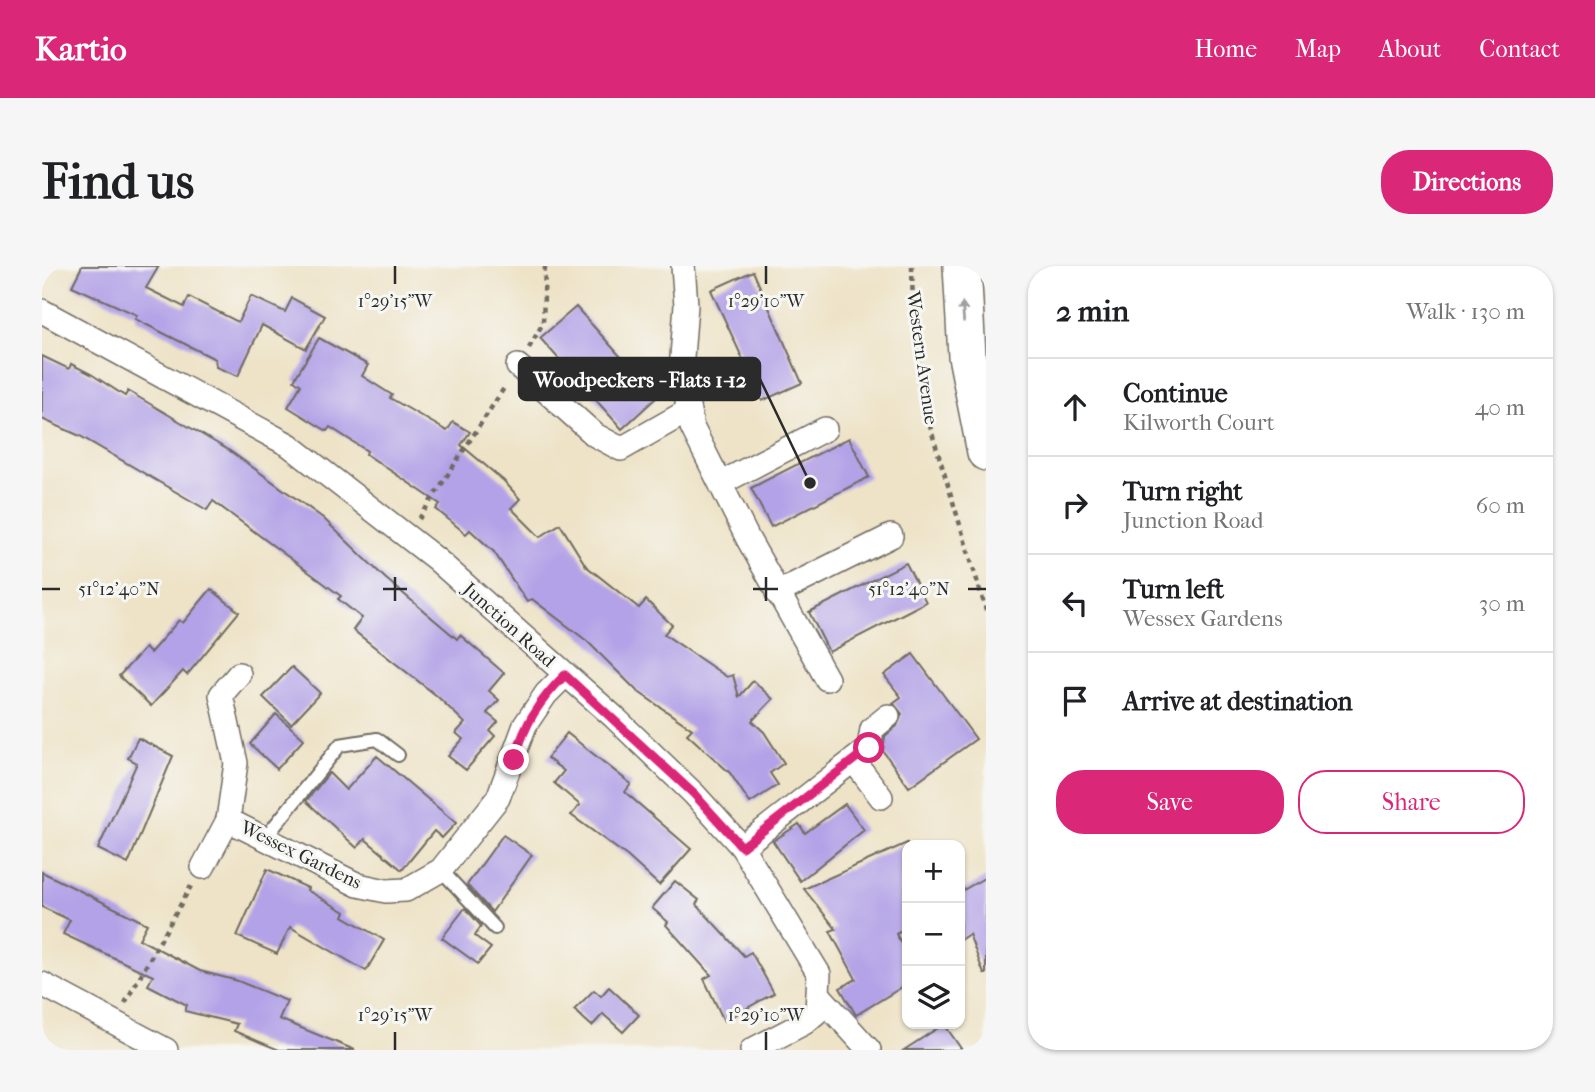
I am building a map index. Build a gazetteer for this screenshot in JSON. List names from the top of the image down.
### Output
{
  "streets": {
    "street": ["Junction Road", "Wessex Gardens"],
    "path": ["Western Avenue"]
  },
  "crossings": [
    ["Junction Road", "Wessex Gardens"]
  ],
  "places": ["Woodpeckers - Flats 1-12"],
  "page": {
    "header": "Kartio",
    "nav": [
      "Home",
      "Map",
      "About",
      "Contact"
    ],
    "buttons": [
      "Directions",
      ["Save", "Share"]
    ],
    "title": "Find us",
    "heading": ["2 min", "Walk · 130 m"],
    "list": [
      ["Continue", "Kilworth Court", "40 m"],
      ["Turn right", "Junction Road", "60 m"],
      ["Turn left", "Wessex Gardens", "30 m"],
      "Arrive at destination"
    ],
    "map_buttons": ["+", "−"]
  },
  "coordinates": ["1°29'15\"W", "1°29'10\"W", "51°12'40\"N"]
}
